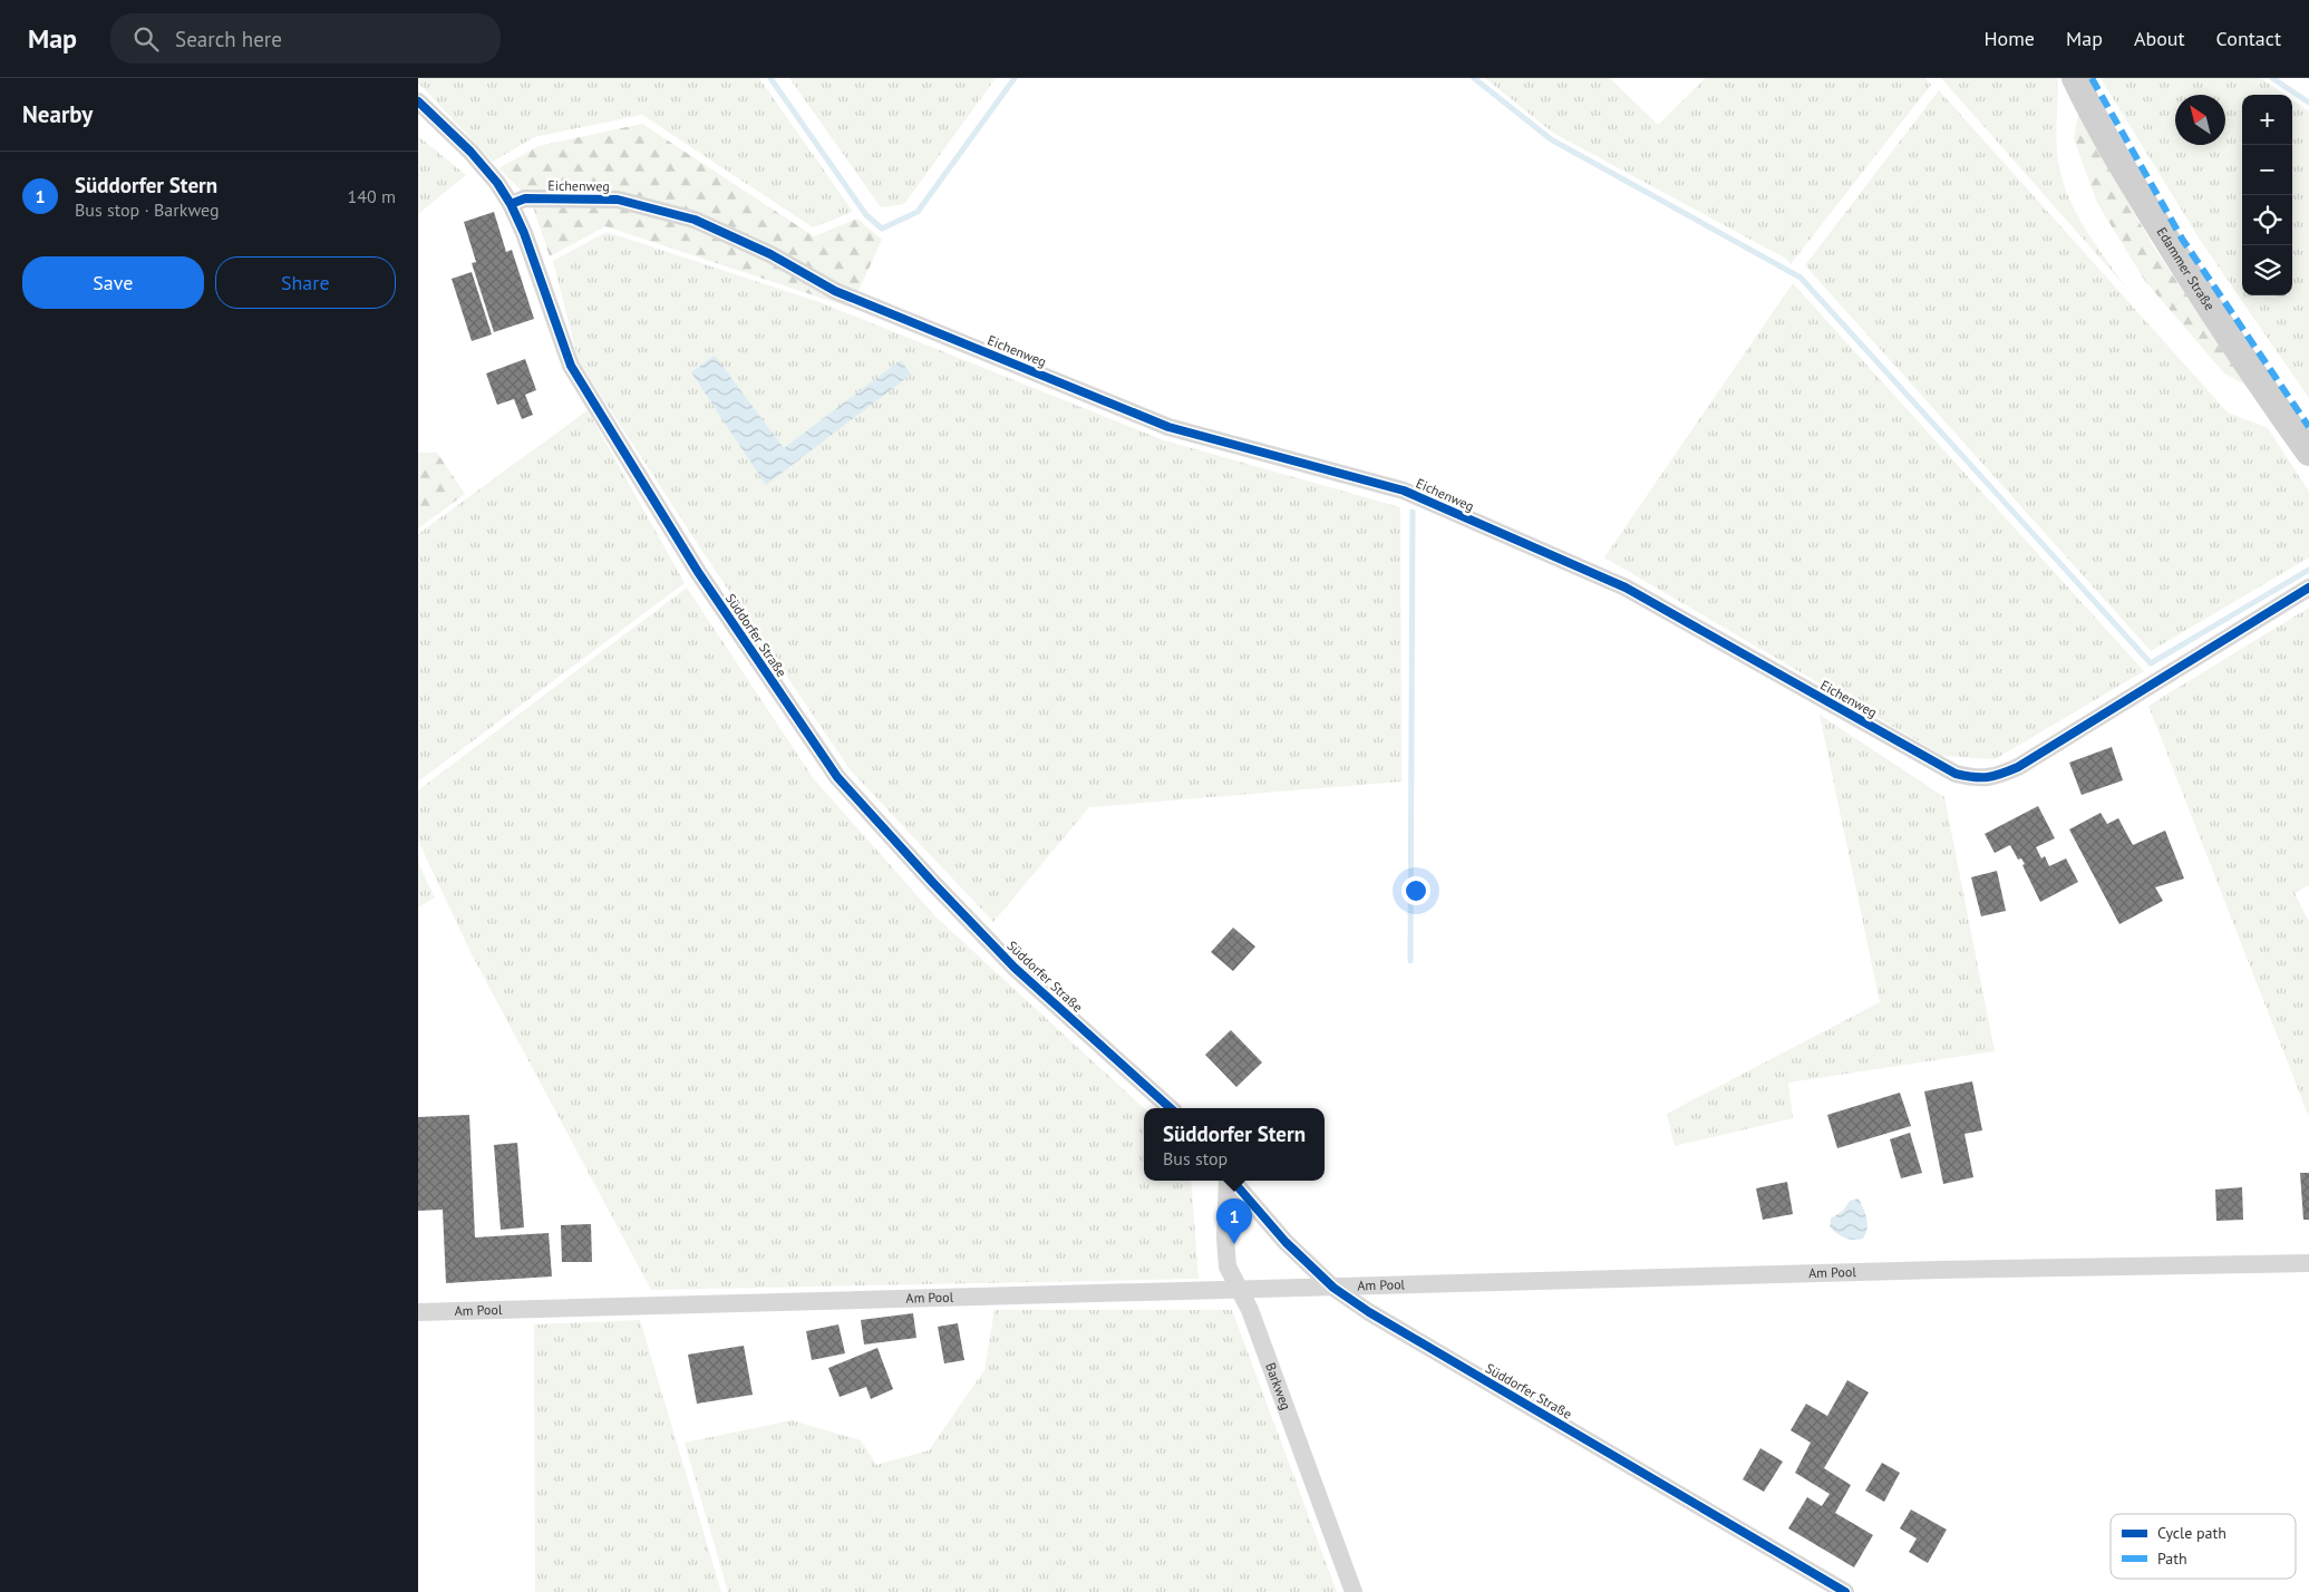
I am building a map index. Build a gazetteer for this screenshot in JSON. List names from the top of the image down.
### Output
{
  "streets": {
    "main road": ["Edammer Straße"],
    "street": [
      "Eichenweg",
      "Süddorfer Straße",
      "Am Pool",
      "Barkweg"
    ]
  },
  "crossings": [
    ["Eichenweg", "Süddorfer Straße"],
    ["Süddorfer Straße", "Am Pool"],
    ["Am Pool", "Barkweg"]
  ],
  "legend": ["Cycle path", "Path"],
  "north": "top left",
  "page": {
    "header": "Map",
    "search": "Search here",
    "nav": [
      "Home",
      "Map",
      "About",
      "Contact"
    ],
    "heading": "Nearby",
    "map_buttons": ["+", "−"],
    "list": [
      {
        "mark": "1",
        "name": "Süddorfer Stern",
        "note": "Bus stop · Barkweg",
        "value": "140 m"
      }
    ],
    "buttons": ["Save", "Share"],
    "popup": ["Süddorfer Stern", "Bus stop"],
    "pins": "1"
  }
}
